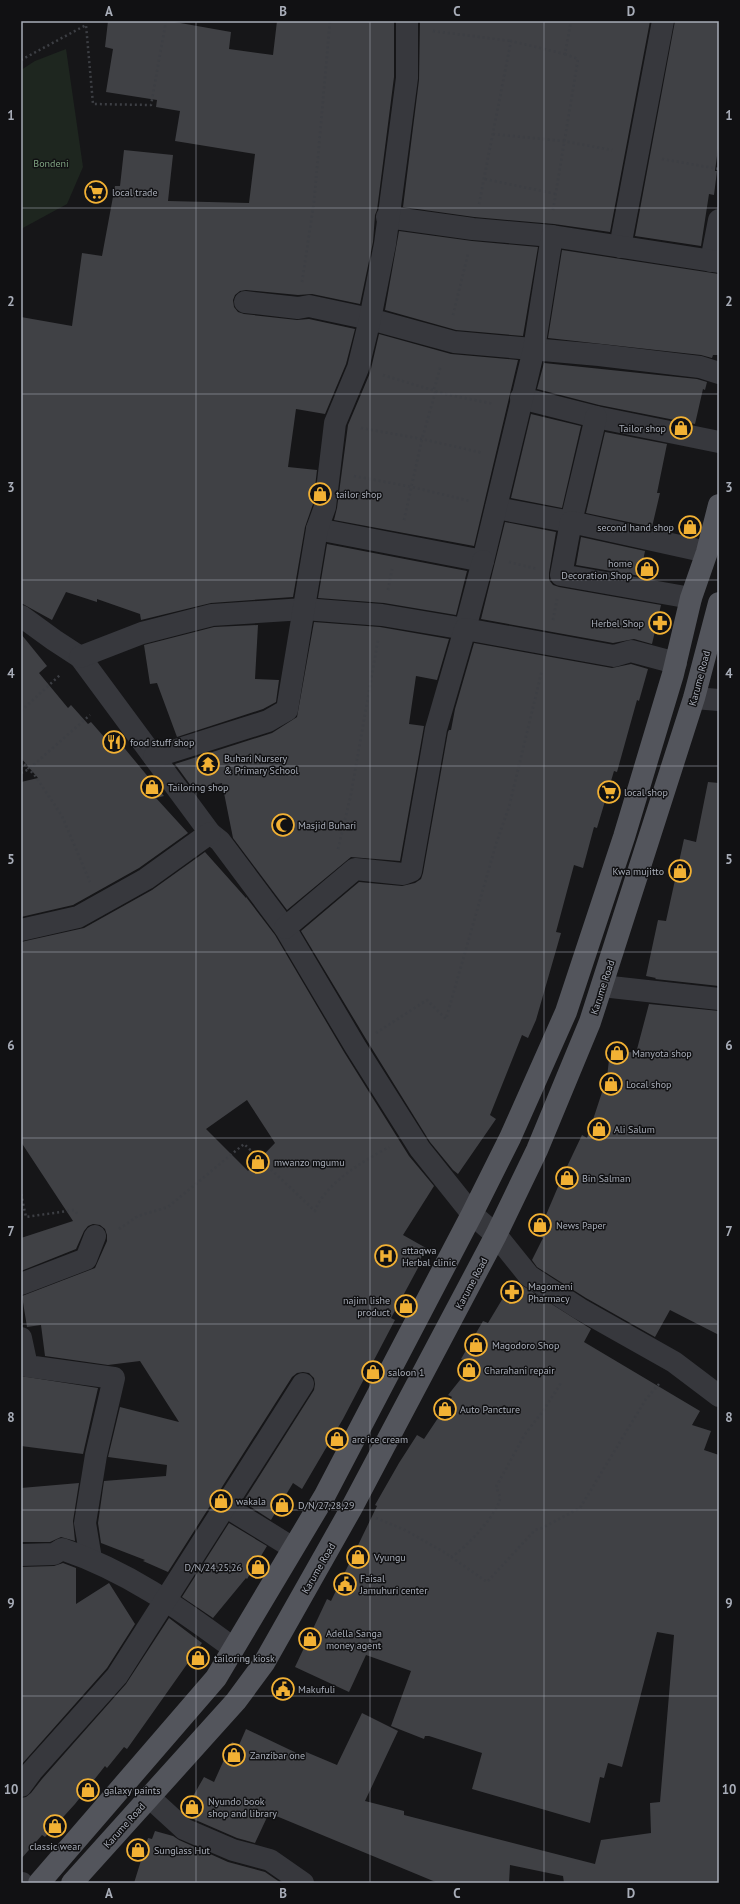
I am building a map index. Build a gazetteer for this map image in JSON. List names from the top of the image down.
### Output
{
  "streets": {
    "main road": ["Karume Road"]
  },
  "parks": ["Bondeni"],
  "places": {
    "supermarket": ["local trade", "local shop"],
    "shop": [
      "Tailor shop",
      "tailor shop",
      "second hand shop",
      "home Decoration Shop",
      "Tailoring shop",
      "Kwa mujitto",
      "Manyota shop",
      "Local shop",
      "Ali Salum",
      "mwanzo mgumu",
      "Bin Salman",
      "News Paper",
      "najim lishe product",
      "Magodoro Shop",
      "Charahani repair",
      "saloon 1",
      "Auto Pancture",
      "arc ice cream",
      "wakala",
      "D/N/27,28,29",
      "Vyungu",
      "D/N/24,25,26",
      "Adella Sanga money agent",
      "tailoring kiosk",
      "Zanzibar one",
      "galaxy paints",
      "Nyundo book shop and library",
      "classic wear",
      "Sunglass Hut"
    ],
    "pharmacy": ["Herbel Shop", "Magomeni Pharmacy"],
    "restaurant": ["food stuff shop"],
    "temple": ["Buhari Nursery & Primary School"],
    "mosque": ["Masjid Buhari"],
    "hospital": ["attaqwa Herbal clinic"],
    "public building": ["Faisal Jamuhuri center", "Makufuli"]
  },
  "grid": {
    "columns": [
      "A",
      "B",
      "C",
      "D"
    ],
    "rows": [
      "1",
      "2",
      "3",
      "4",
      "5",
      "6",
      "7",
      "8",
      "9",
      "10"
    ]
  }
}
